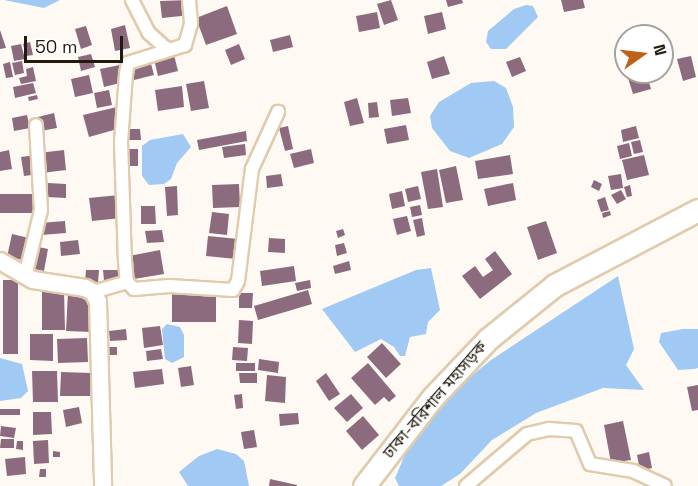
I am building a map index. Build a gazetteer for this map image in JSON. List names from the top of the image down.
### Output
{
  "streets": {
    "highway": ["ঢাকা-বরিশাল মহাসড়ক"]
  },
  "scale_bar": "50 m",
  "north": "right"
}
